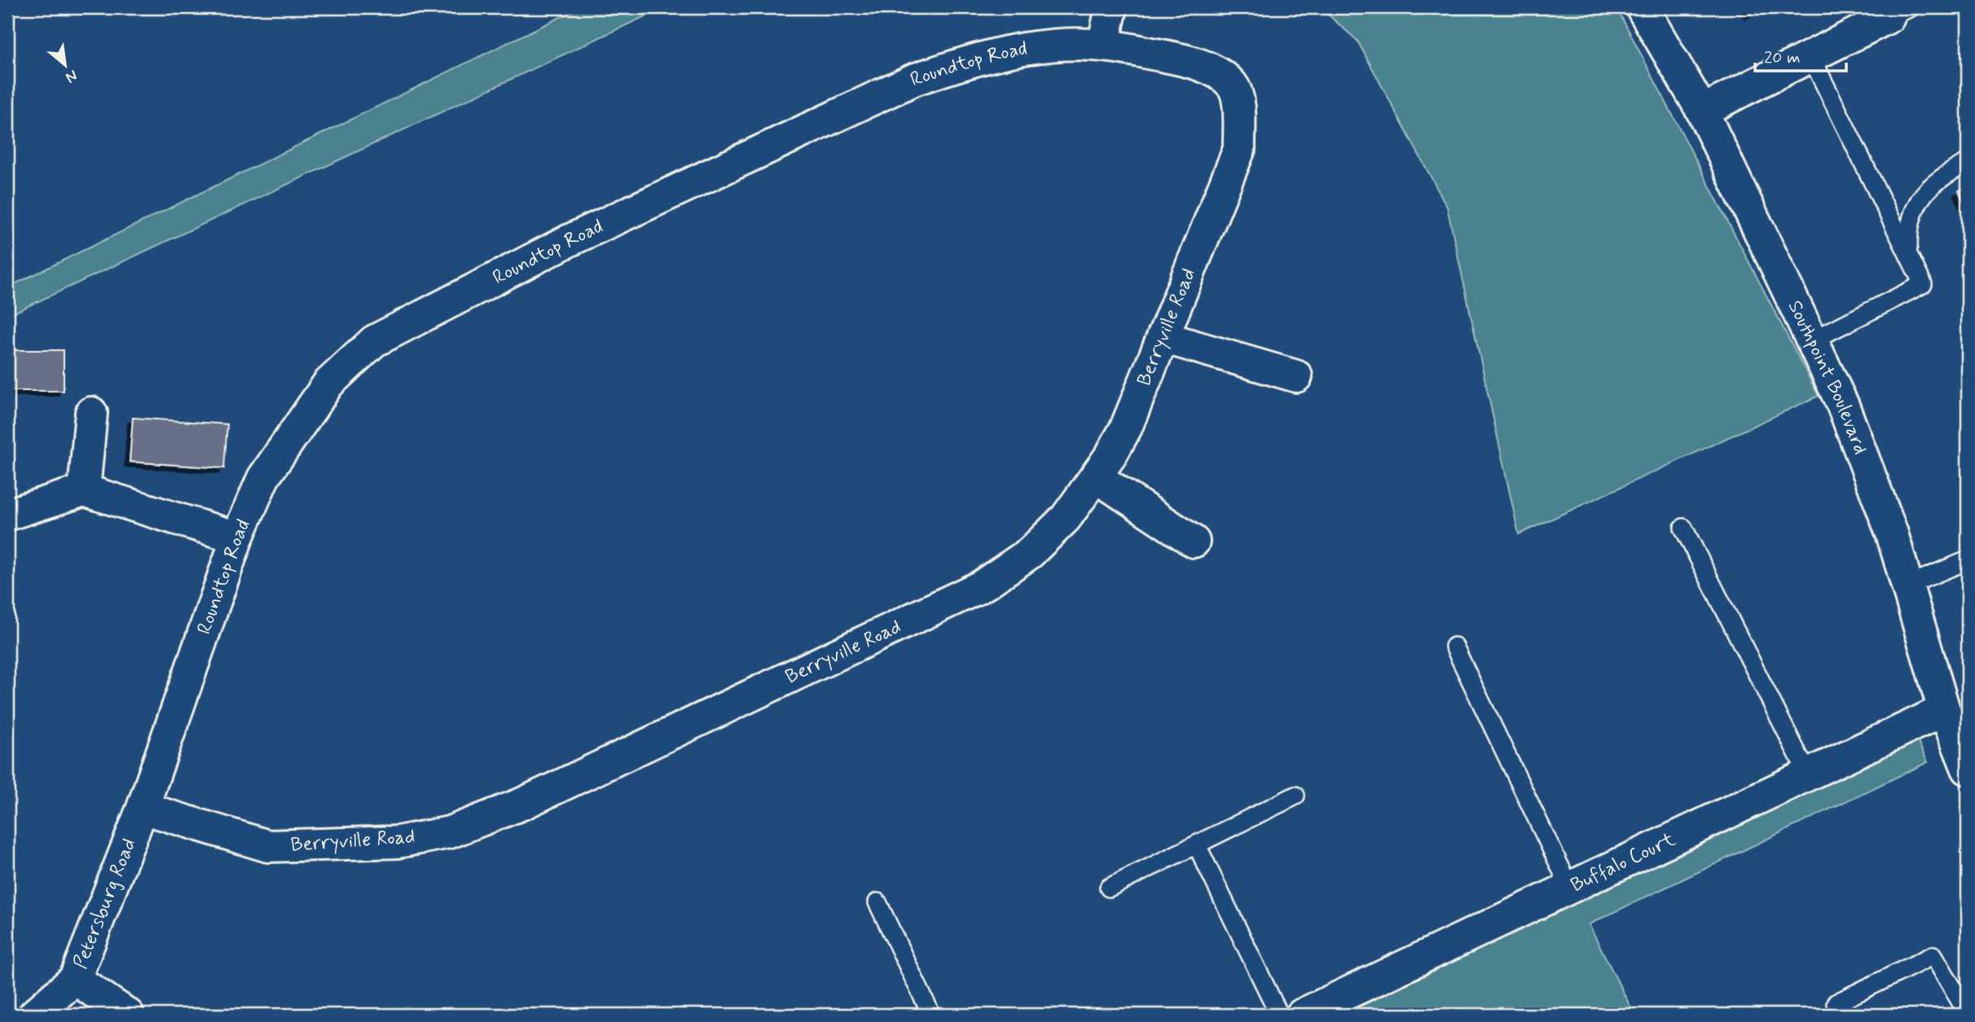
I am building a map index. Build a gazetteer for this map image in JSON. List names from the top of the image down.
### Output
{
  "streets": {
    "street": [
      "Roundtop Road",
      "Berryville Road",
      "Southpoint Boulevard",
      "Buffalo Court",
      "Petersburg Road"
    ]
  },
  "crossings": [
    ["Roundtop Road", "Berryville Road"],
    ["Roundtop Road", "Petersburg Road"],
    ["Berryville Road", "Petersburg Road"],
    ["Southpoint Boulevard", "Buffalo Court"]
  ],
  "scale_bar": "20 m",
  "north": "bottom right"
}
